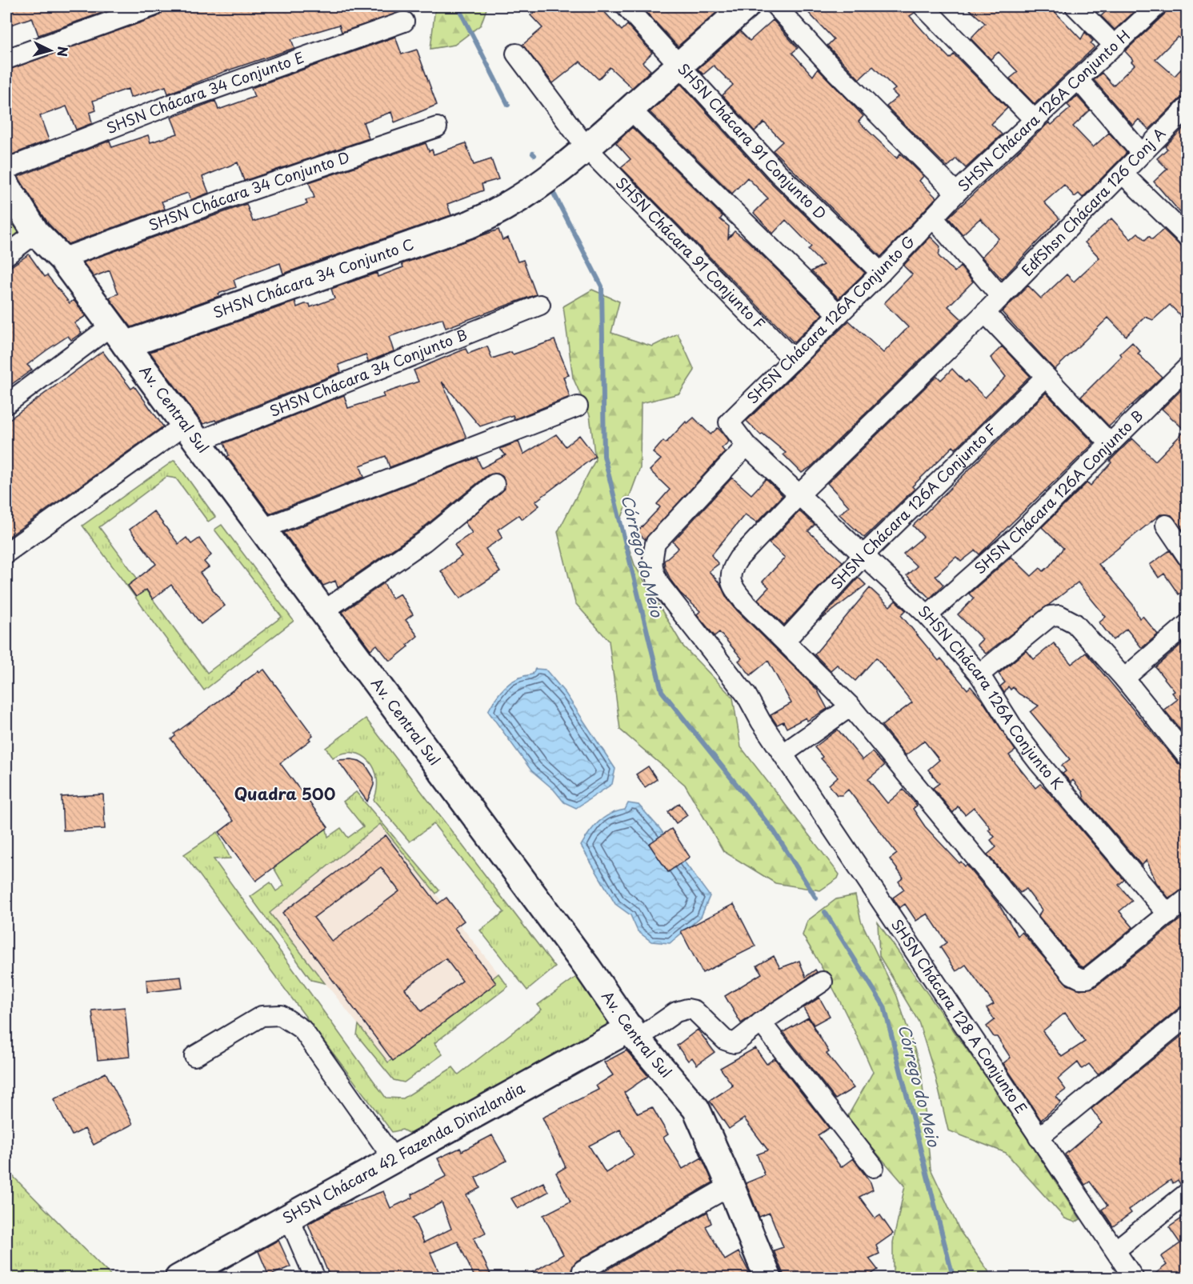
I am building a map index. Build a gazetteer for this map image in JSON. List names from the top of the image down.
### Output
{
  "streets": {
    "street": [
      "SHSN Chácara 34 Conjunto E",
      "SHSN Chácara 126A Conjunto H",
      "SHSN Chácara 91 Conjunto D",
      "SHSN Chácara 34 Conjunto D",
      "EdfShsn Chácara 126 Conj A",
      "SHSN Chácara 91 Conjunto F",
      "SHSN Chácara 34 Conjunto C",
      "SHSN Chácara 126A Conjunto G",
      "SHSN Chácara 34 Conjunto B",
      "Av. Central Sul",
      "SHSN Chácara 126A Conjunto B",
      "SHSN Chácara 126A Conjunto F",
      "SHSN Chácara 126A Conjunto K",
      "SHSN Chácara 128 A Conjunto E",
      "SHSN Chácara 42 Fazenda Dinizlandia"
    ]
  },
  "crossings": [
    ["SHSN Chácara 126A Conjunto H", "SHSN Chácara 126A Conjunto G"],
    ["SHSN Chácara 91 Conjunto D", "SHSN Chácara 34 Conjunto C"],
    ["SHSN Chácara 91 Conjunto D", "SHSN Chácara 126A Conjunto G"],
    ["SHSN Chácara 34 Conjunto D", "Av. Central Sul"],
    ["SHSN Chácara 91 Conjunto F", "SHSN Chácara 34 Conjunto C"],
    ["SHSN Chácara 91 Conjunto F", "SHSN Chácara 126A Conjunto G"],
    ["SHSN Chácara 34 Conjunto C", "Av. Central Sul"],
    ["SHSN Chácara 126A Conjunto G", "SHSN Chácara 126A Conjunto K"],
    ["SHSN Chácara 34 Conjunto B", "Av. Central Sul"],
    ["Av. Central Sul", "SHSN Chácara 42 Fazenda Dinizlandia"],
    ["SHSN Chácara 126A Conjunto B", "SHSN Chácara 126A Conjunto K"],
    ["SHSN Chácara 126A Conjunto F", "SHSN Chácara 126A Conjunto K"],
    ["SHSN Chácara 126A Conjunto K", "SHSN Chácara 128 A Conjunto E"]
  ],
  "districts": ["Quadra 500"],
  "water": ["Córrego do Meio"],
  "north": "right"
}
